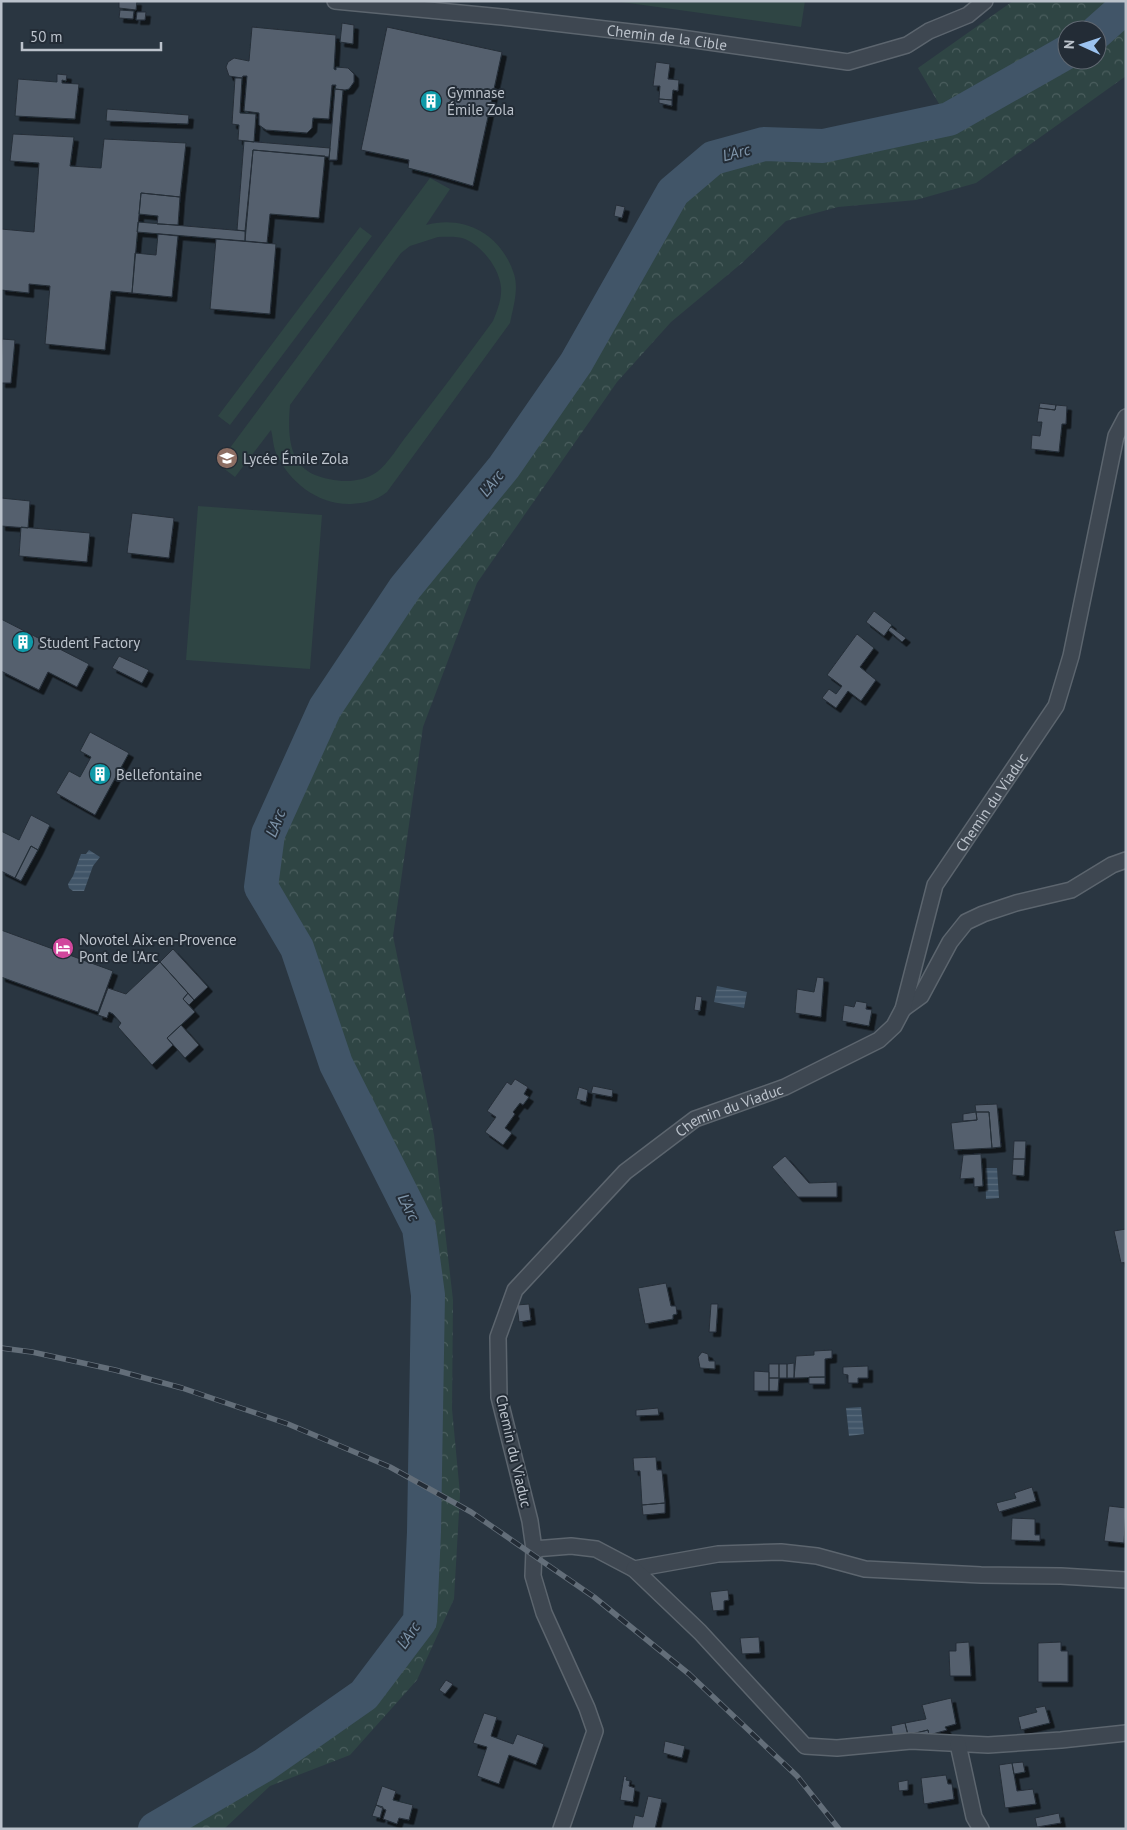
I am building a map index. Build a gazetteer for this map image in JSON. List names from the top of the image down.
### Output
{
  "streets": {
    "street": ["Chemin de la Cible", "Chemin du Viaduc"]
  },
  "water": ["L'Arc"],
  "places": {
    "building": ["Gymnase Émile Zola", "Student Factory", "Bellefontaine"],
    "school or university": ["Lycée Émile Zola"],
    "hotel": ["Novotel Aix-en-Provence Pont de l'Arc"]
  },
  "scale_bar": "50 m",
  "north": "left"
}
